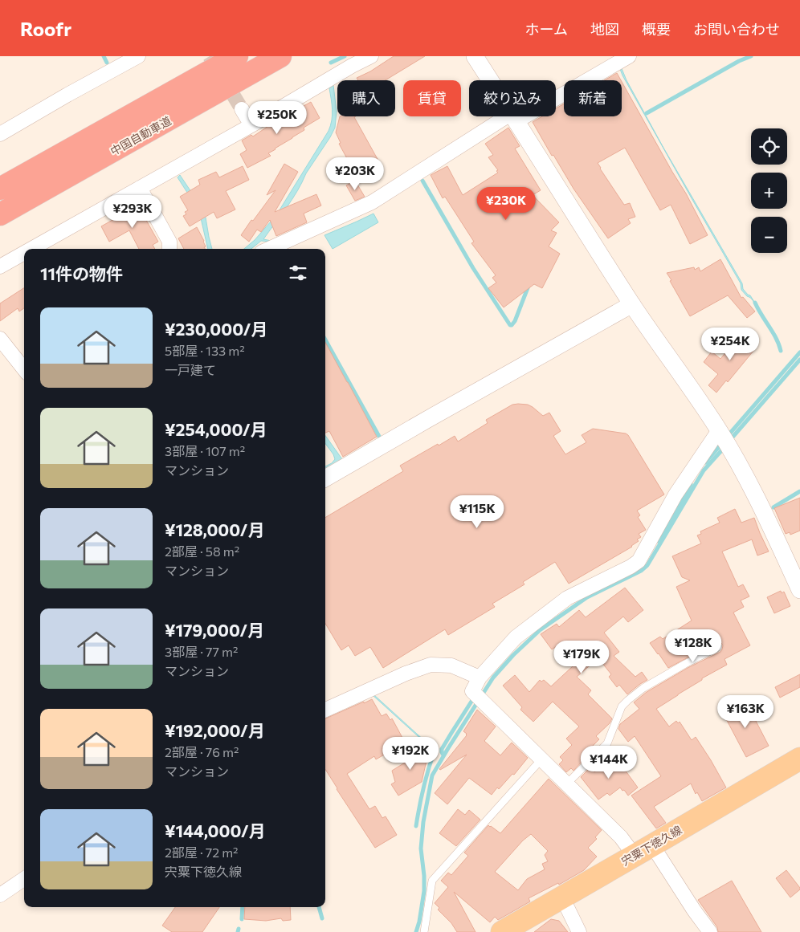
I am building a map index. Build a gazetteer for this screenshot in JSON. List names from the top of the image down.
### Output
{
  "streets": {
    "highway": ["中国自動車道"],
    "main road": ["宍粟下徳久線"]
  },
  "page": {
    "header": "Roofr",
    "nav": [
      "ホーム",
      "地図",
      "概要",
      "お問い合わせ"
    ],
    "chip": [
      "購入",
      "賃貸",
      "絞り込み",
      "新着"
    ],
    "price": [
      "¥250K",
      "¥203K",
      "¥230K",
      "¥293K",
      "¥254K",
      "¥115K",
      "¥128K",
      "¥179K",
      "¥163K",
      "¥192K",
      "¥144K"
    ],
    "map_buttons": ["+", "−"],
    "heading": "11件の物件",
    "list": [
      {
        "name": "¥230,000/月",
        "note": "5部屋 · 133 m² · 一戸建て"
      },
      {
        "name": "¥254,000/月",
        "note": "3部屋 · 107 m² · マンション"
      },
      {
        "name": "¥128,000/月",
        "note": "2部屋 · 58 m² · マンション"
      },
      {
        "name": "¥179,000/月",
        "note": "3部屋 · 77 m² · マンション"
      },
      {
        "name": "¥192,000/月",
        "note": "2部屋 · 76 m² · マンション"
      },
      {
        "name": "¥144,000/月",
        "note": "2部屋 · 72 m² · 宍粟下徳久線"
      }
    ]
  }
}
